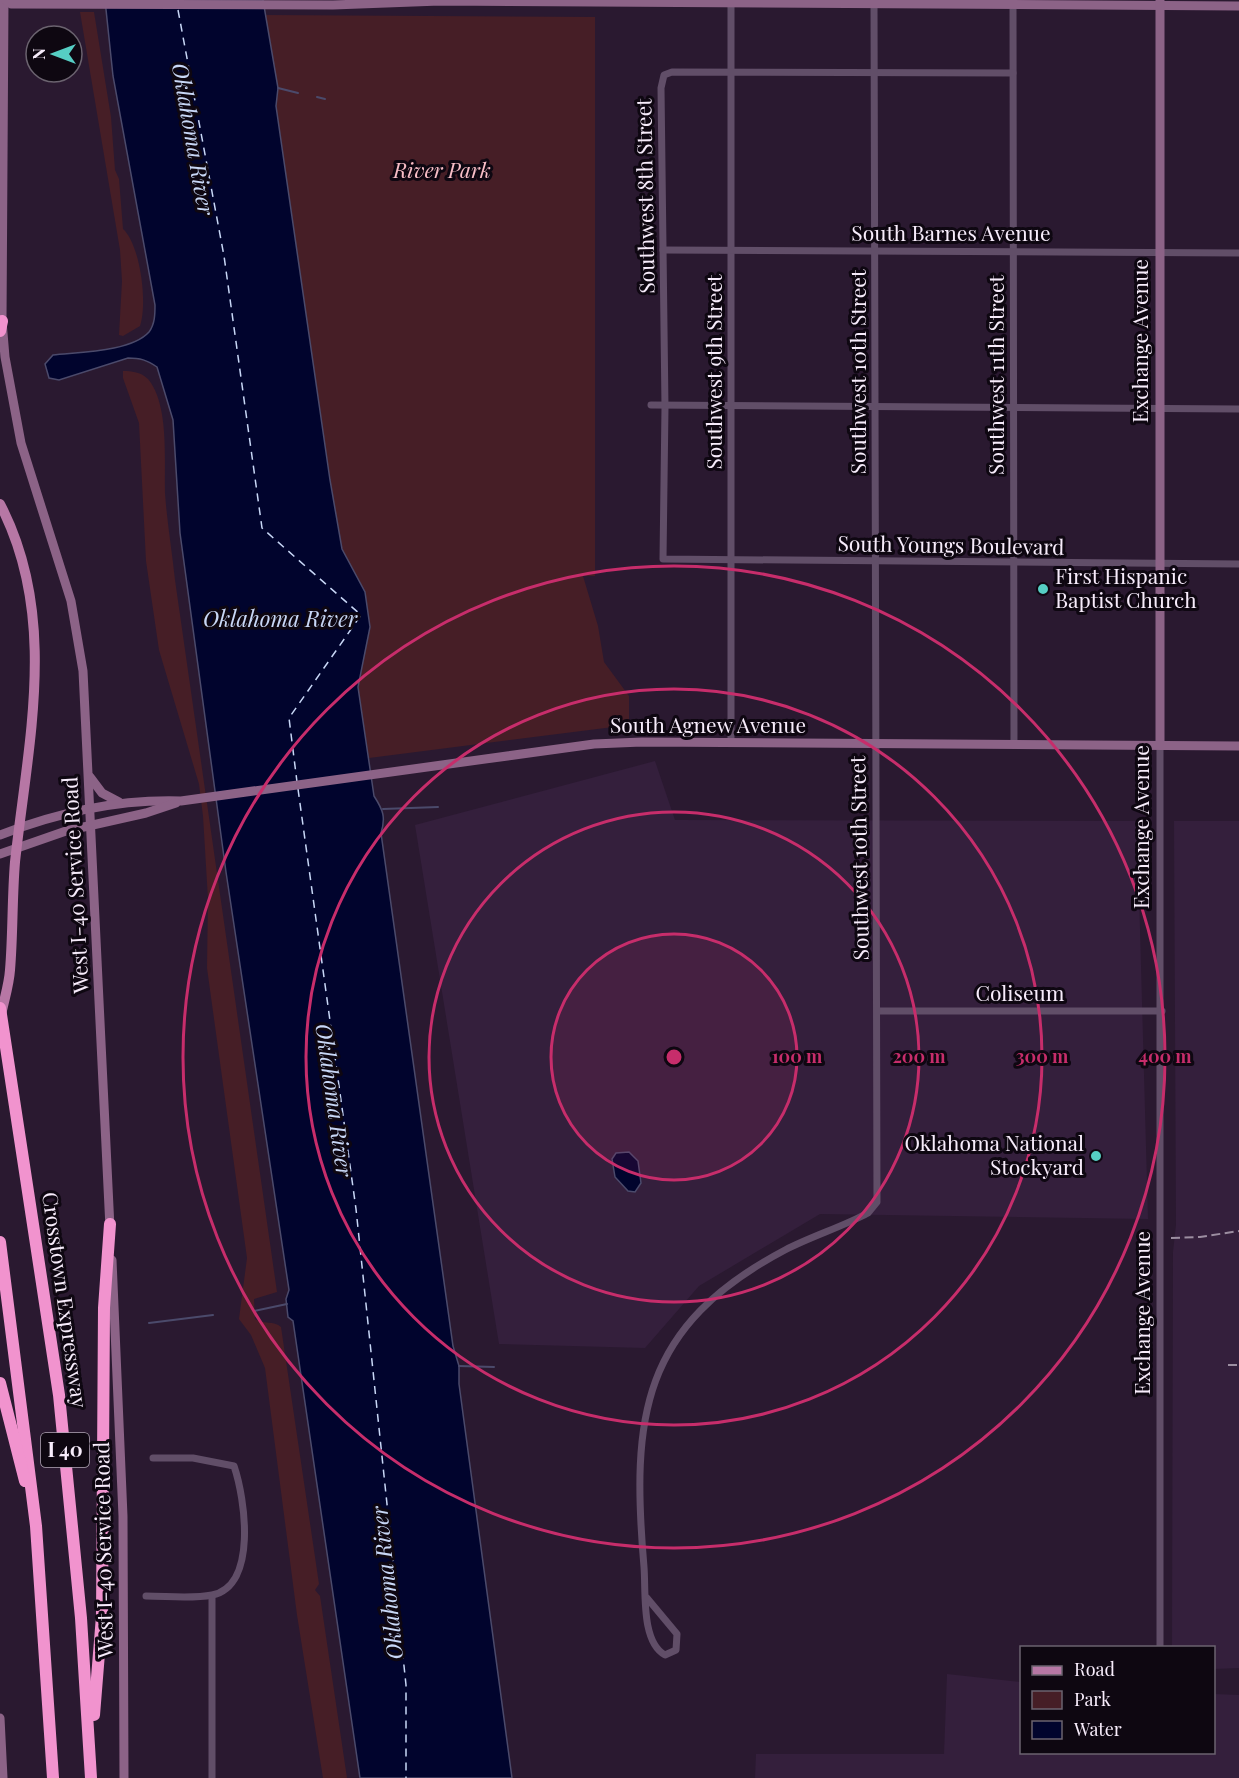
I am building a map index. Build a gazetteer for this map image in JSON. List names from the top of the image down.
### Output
{
  "streets": {
    "highway": ["Crosstown Expressway", "I 40"],
    "main road": ["Exchange Avenue", "South Agnew Avenue", "West I-40 Service Road"],
    "street": [
      "Southwest 8th Street",
      "South Barnes Avenue",
      "Southwest 9th Street",
      "Southwest 10th Street",
      "Southwest 11th Street",
      "South Youngs Boulevard",
      "Coliseum"
    ]
  },
  "crossings": [
    ["Southwest 8th Street", "South Barnes Avenue"],
    ["Southwest 8th Street", "Southwest 9th Street"],
    ["Southwest 8th Street", "Southwest 10th Street"],
    ["Southwest 8th Street", "Southwest 11th Street"],
    ["Southwest 8th Street", "South Youngs Boulevard"],
    ["South Barnes Avenue", "Exchange Avenue"],
    ["South Barnes Avenue", "Southwest 9th Street"],
    ["South Barnes Avenue", "Southwest 10th Street"],
    ["South Barnes Avenue", "Southwest 11th Street"],
    ["Exchange Avenue", "South Youngs Boulevard"],
    ["Exchange Avenue", "South Agnew Avenue"],
    ["Exchange Avenue", "Coliseum"],
    ["Southwest 9th Street", "South Youngs Boulevard"],
    ["Southwest 9th Street", "South Agnew Avenue"],
    ["Southwest 10th Street", "South Youngs Boulevard"],
    ["Southwest 10th Street", "South Agnew Avenue"],
    ["Southwest 10th Street", "Coliseum"],
    ["Southwest 11th Street", "South Youngs Boulevard"],
    ["Southwest 11th Street", "South Agnew Avenue"],
    ["South Agnew Avenue", "West I-40 Service Road"]
  ],
  "water": ["Oklahoma River"],
  "parks": ["River Park"],
  "places": ["First Hispanic Baptist Church", "Oklahoma National Stockyard"],
  "legend": ["Road", "Park", "Water"],
  "north": "left",
  "rings": [
    "100 m",
    "200 m",
    "300 m",
    "400 m"
  ]
}
